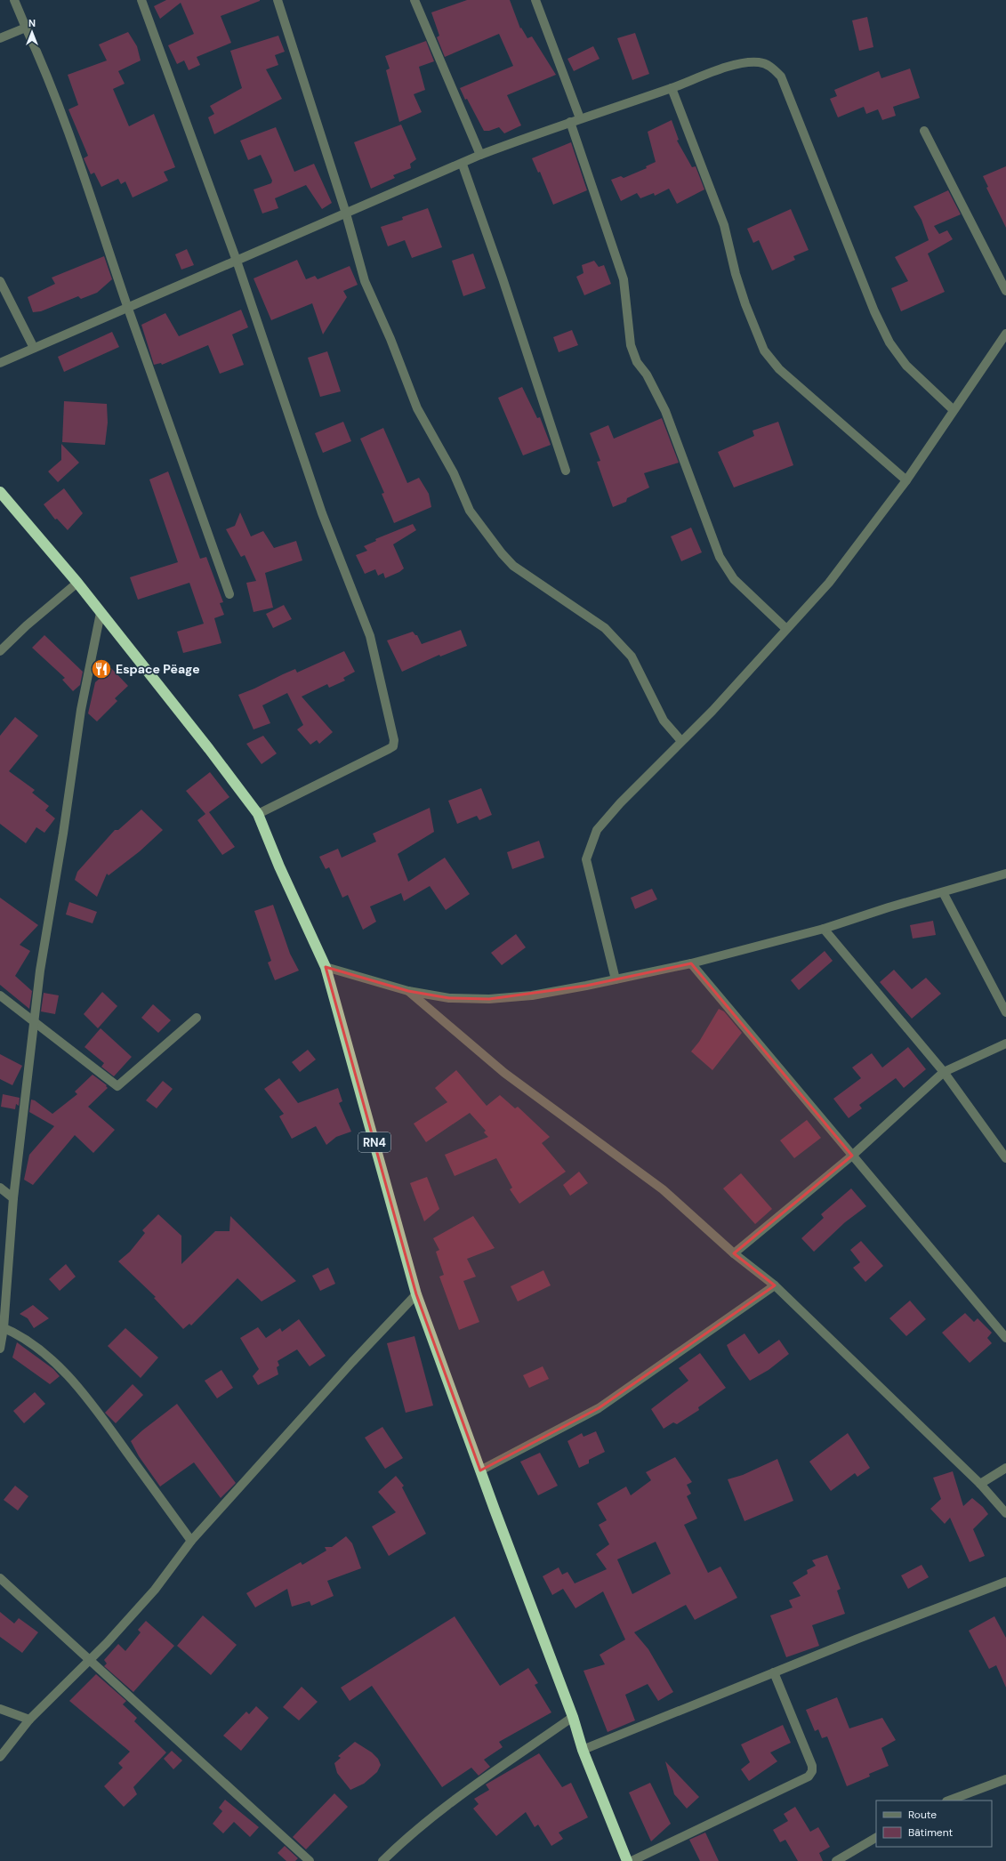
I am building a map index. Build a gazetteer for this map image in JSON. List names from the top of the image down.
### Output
{
  "streets": {
    "highway": ["RN4"]
  },
  "places": {
    "restaurant": ["Espace Pëage"]
  },
  "legend": ["Route", "Bâtiment"],
  "north": "top"
}
